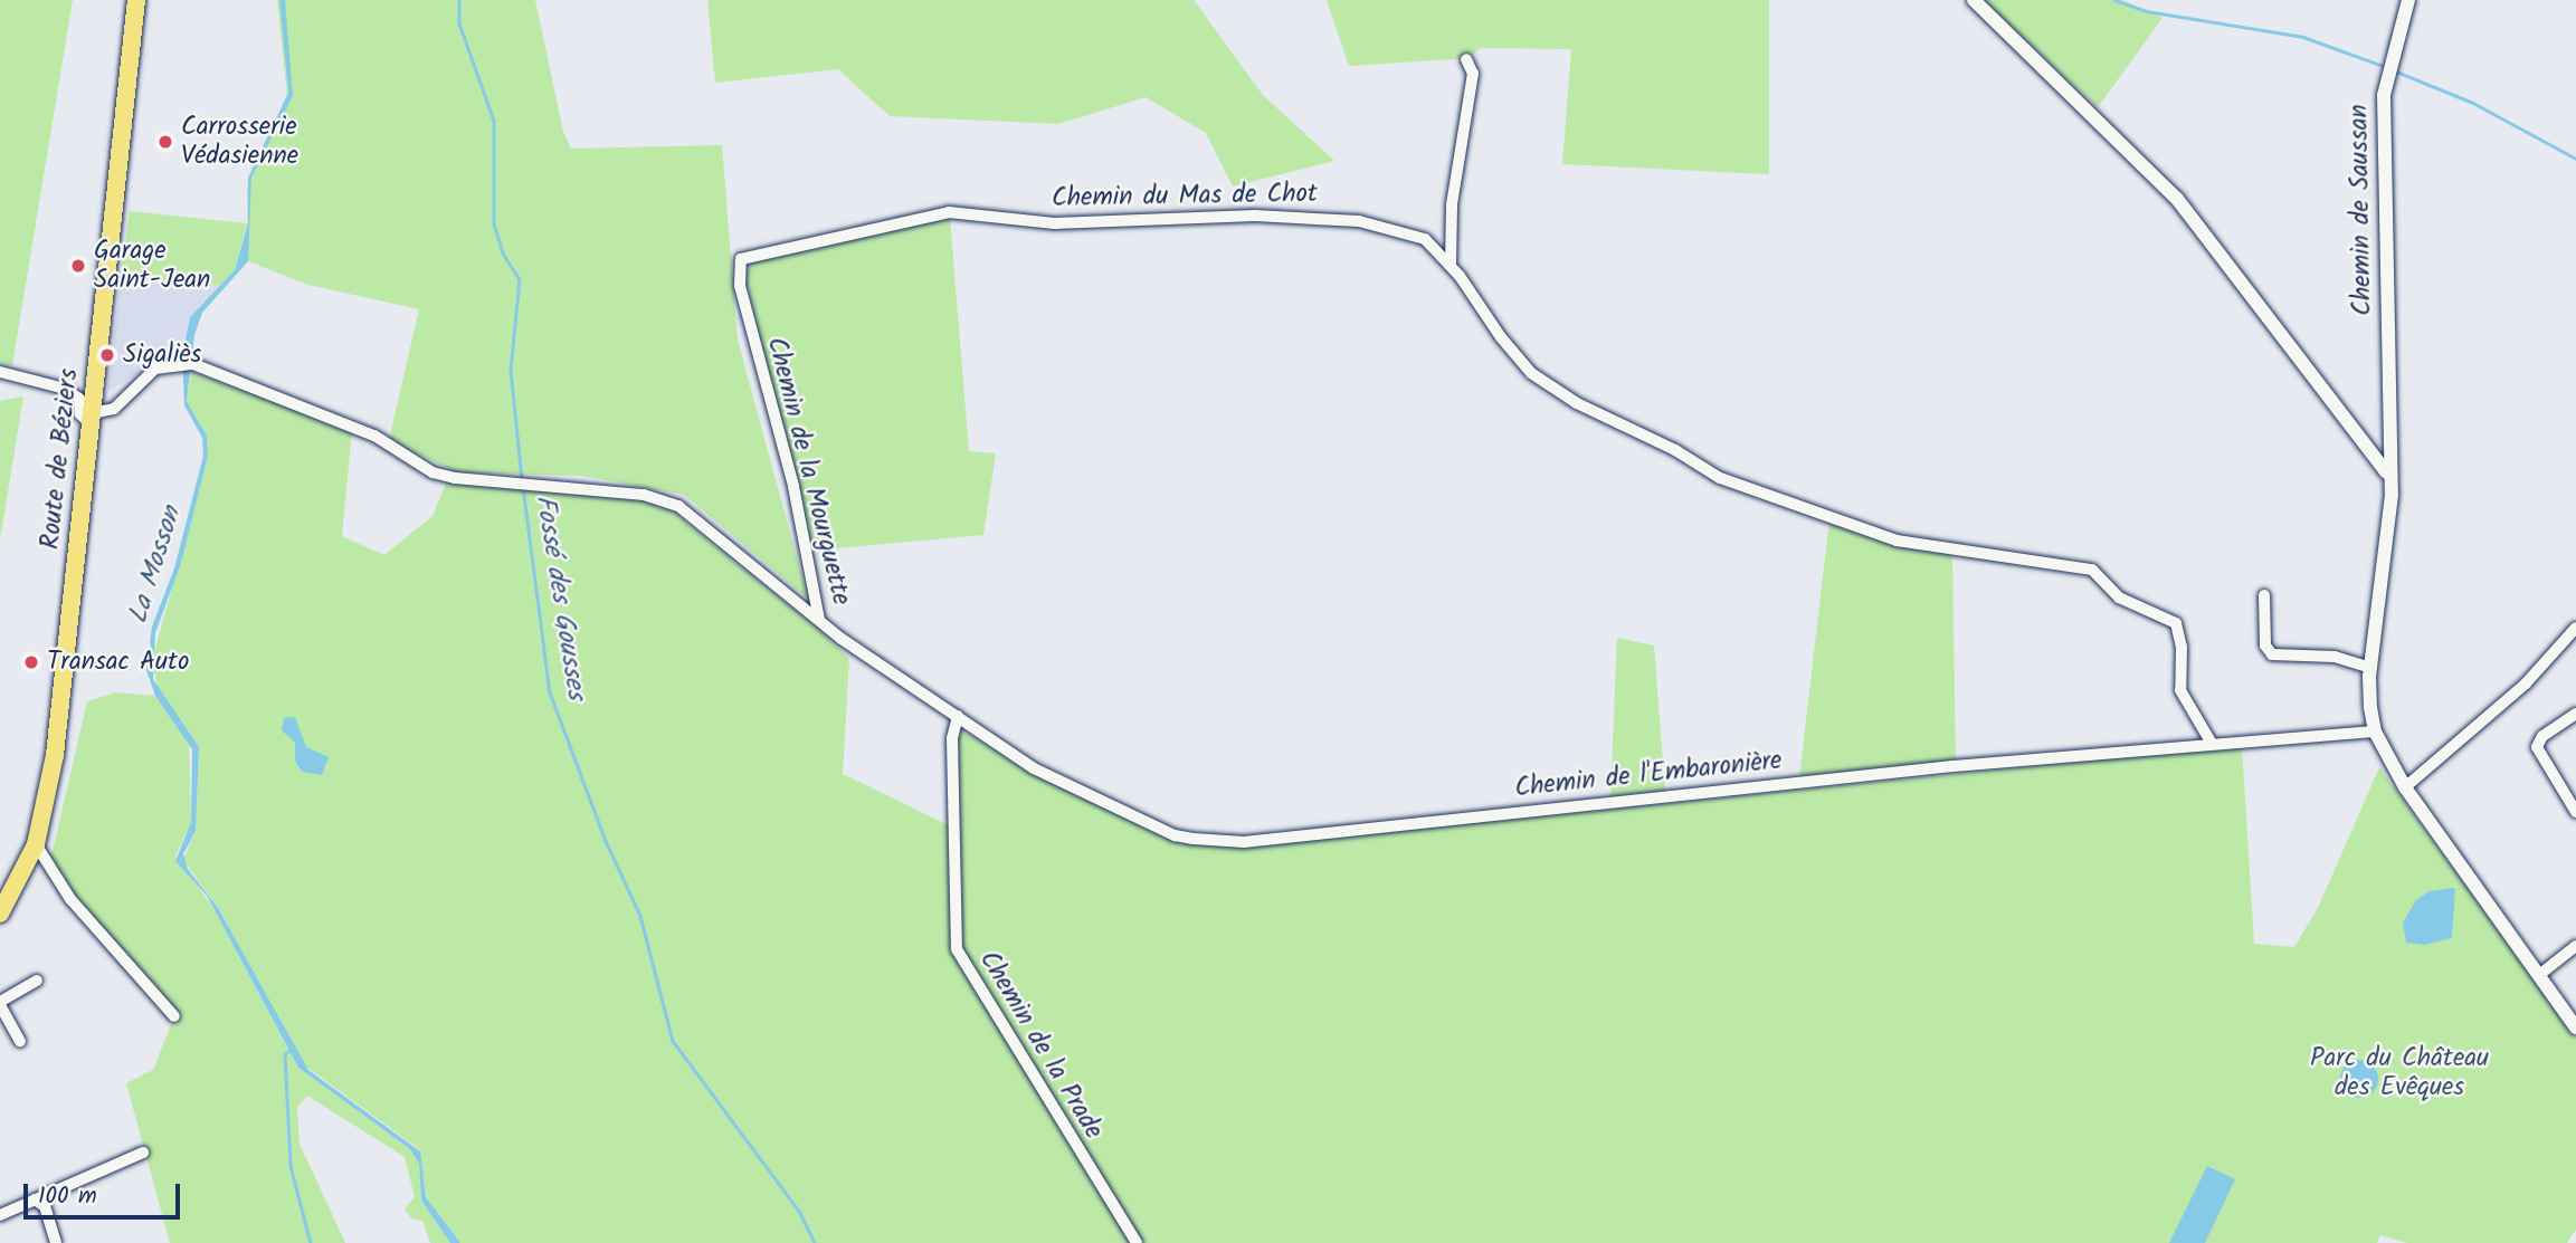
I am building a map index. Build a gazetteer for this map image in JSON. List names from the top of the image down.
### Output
{
  "streets": {
    "main road": ["Route de Béziers"],
    "street": [
      "Chemin du Mas de Chot",
      "Chemin de Saussan",
      "Chemin de la Mourguette",
      "Chemin de l'Embaronière",
      "Chemin de la Prade"
    ]
  },
  "crossings": [
    ["Chemin du Mas de Chot", "Chemin de la Mourguette"],
    ["Chemin du Mas de Chot", "Chemin de l'Embaronière"],
    ["Chemin de Saussan", "Chemin de l'Embaronière"],
    ["Chemin de la Mourguette", "Chemin de l'Embaronière"],
    ["Chemin de la Mourguette", "Chemin de la Prade"],
    ["Chemin de l'Embaronière", "Chemin de la Prade"]
  ],
  "water": ["La Mosson", "Fossé des Gousses"],
  "parks": ["Parc du Château des Evêques"],
  "places": [
    "Carrosserie Védasienne",
    "Garage Saint-Jean",
    "Sigaliès",
    "Transac Auto"
  ],
  "scale_bar": "100 m"
}
